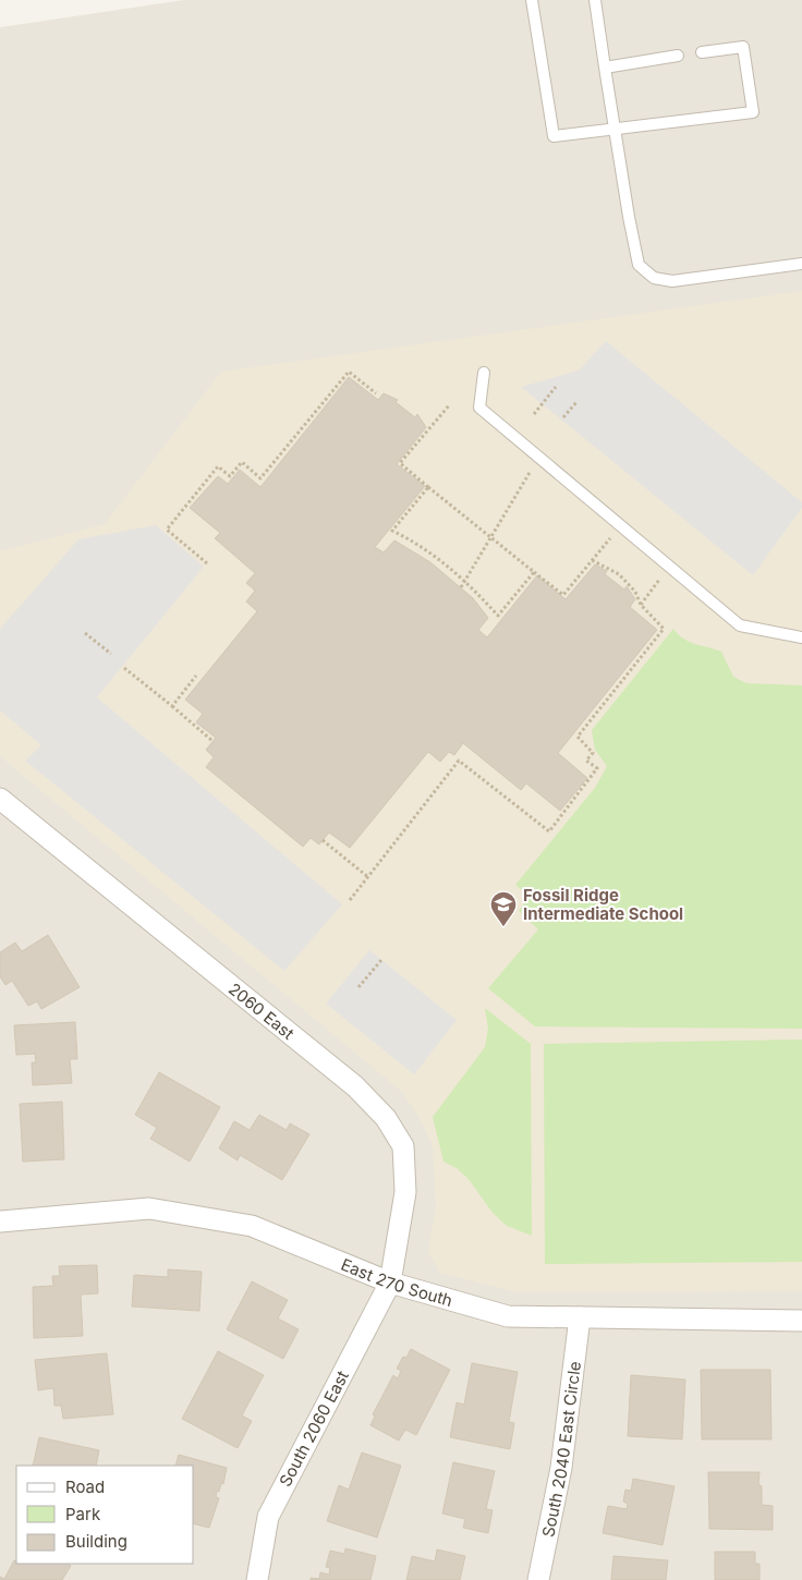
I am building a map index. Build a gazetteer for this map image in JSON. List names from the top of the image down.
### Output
{
  "streets": {
    "street": [
      "2060 East",
      "East 270 South",
      "South 2060 East",
      "South 2040 East Circle"
    ]
  },
  "crossings": [
    ["2060 East", "East 270 South"],
    ["2060 East", "South 2060 East"],
    ["East 270 South", "South 2060 East"],
    ["East 270 South", "South 2040 East Circle"]
  ],
  "places": {
    "school or university": ["Fossil Ridge Intermediate School"]
  },
  "legend": ["Road", "Park", "Building"]
}
